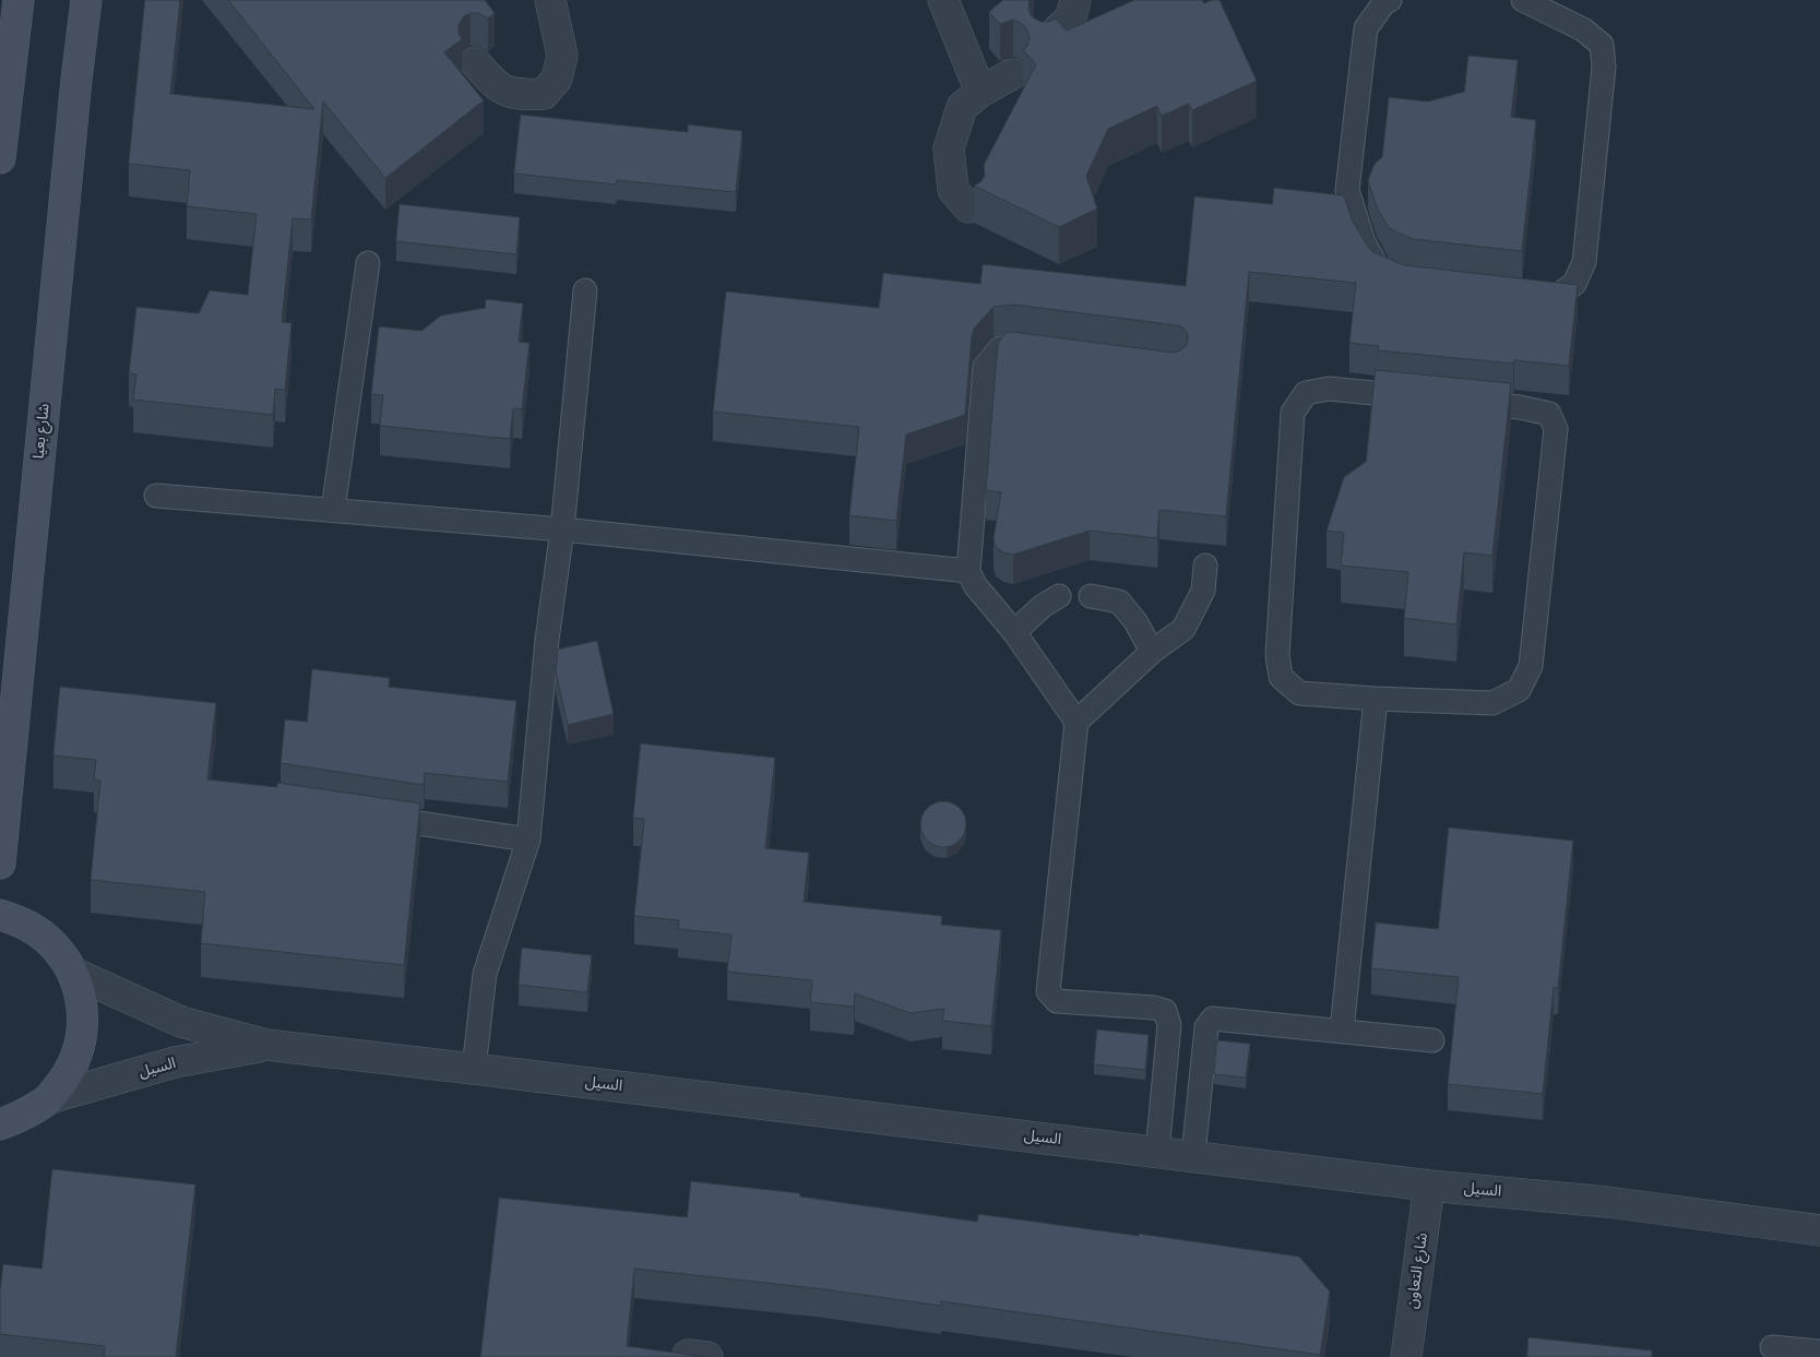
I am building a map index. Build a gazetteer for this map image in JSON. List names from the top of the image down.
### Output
{
  "streets": {
    "main road": ["شارع بعيا"],
    "street": ["السيل", "شارع التعاون"]
  },
  "crossings": [
    ["السيل", "شارع التعاون"]
  ]
}
